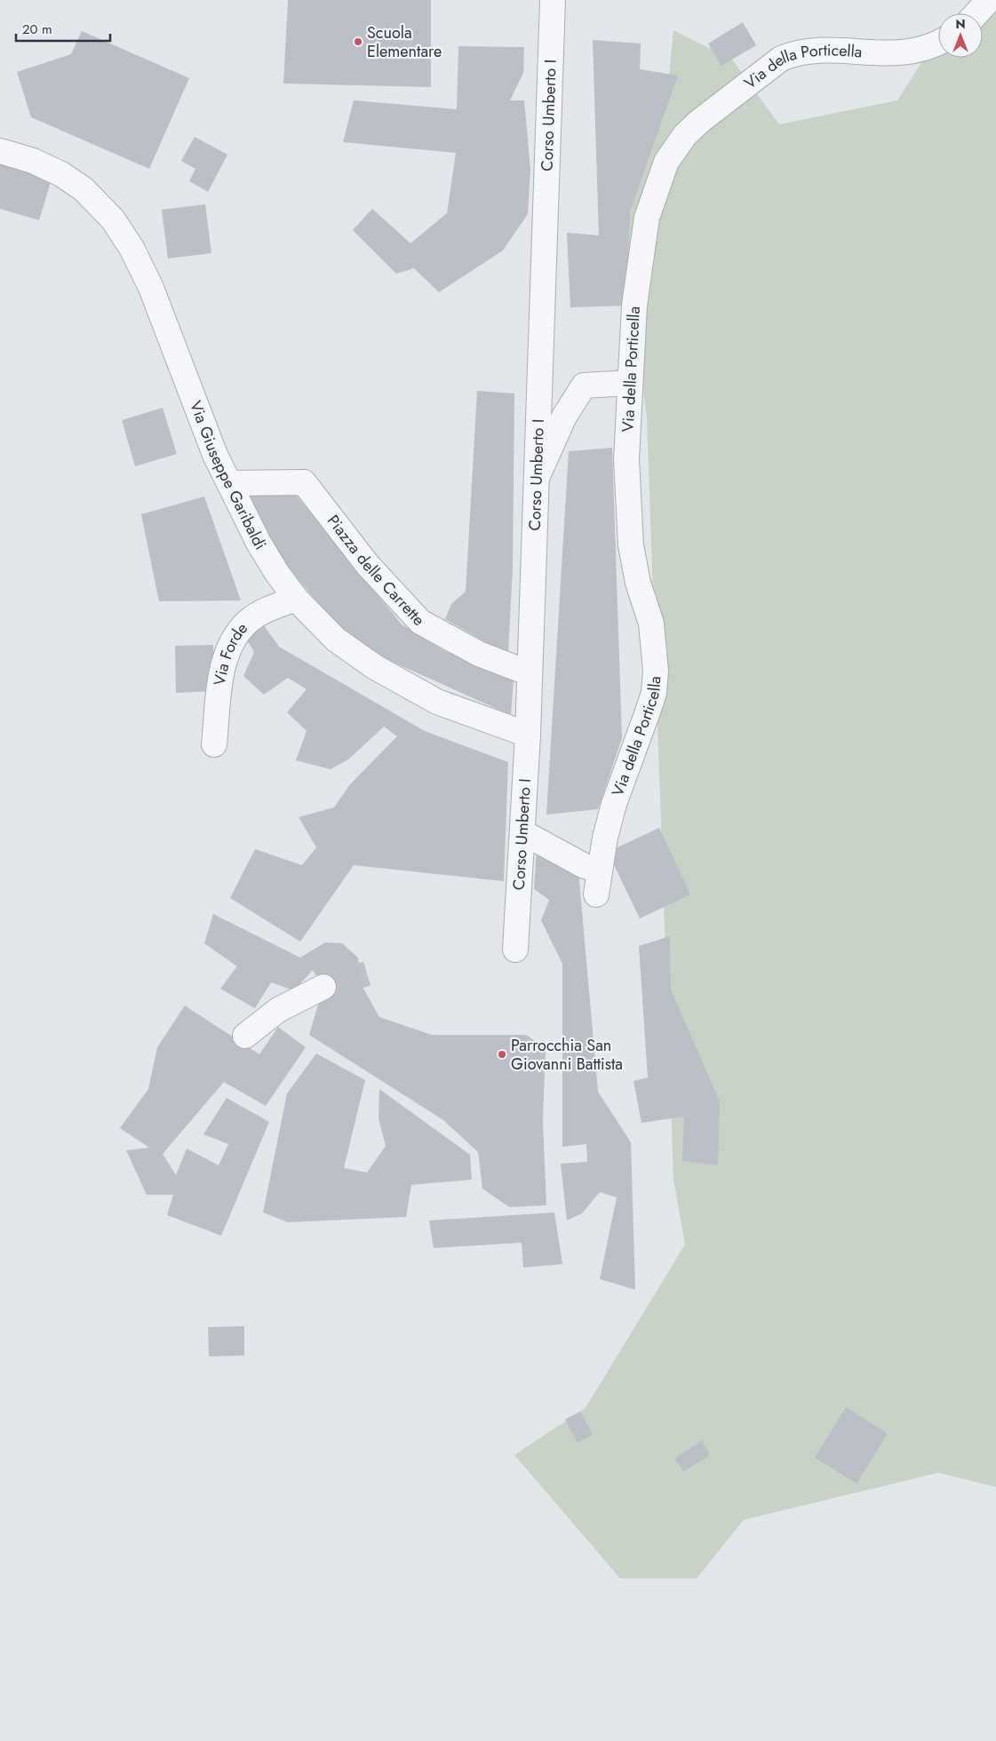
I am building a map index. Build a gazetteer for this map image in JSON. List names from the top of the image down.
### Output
{
  "streets": {
    "street": [
      "Via della Porticella",
      "Corso Umberto I",
      "Via Giuseppe Garibaldi",
      "Piazza delle Carrette",
      "Via Forde"
    ]
  },
  "crossings": [
    ["Corso Umberto I", "Via Giuseppe Garibaldi"],
    ["Corso Umberto I", "Piazza delle Carrette"],
    ["Via Giuseppe Garibaldi", "Piazza delle Carrette"],
    ["Via Giuseppe Garibaldi", "Via Forde"]
  ],
  "places": ["Scuola Elementare", "Parrocchia San Giovanni Battista"],
  "scale_bar": "20 m",
  "north": "top"
}
